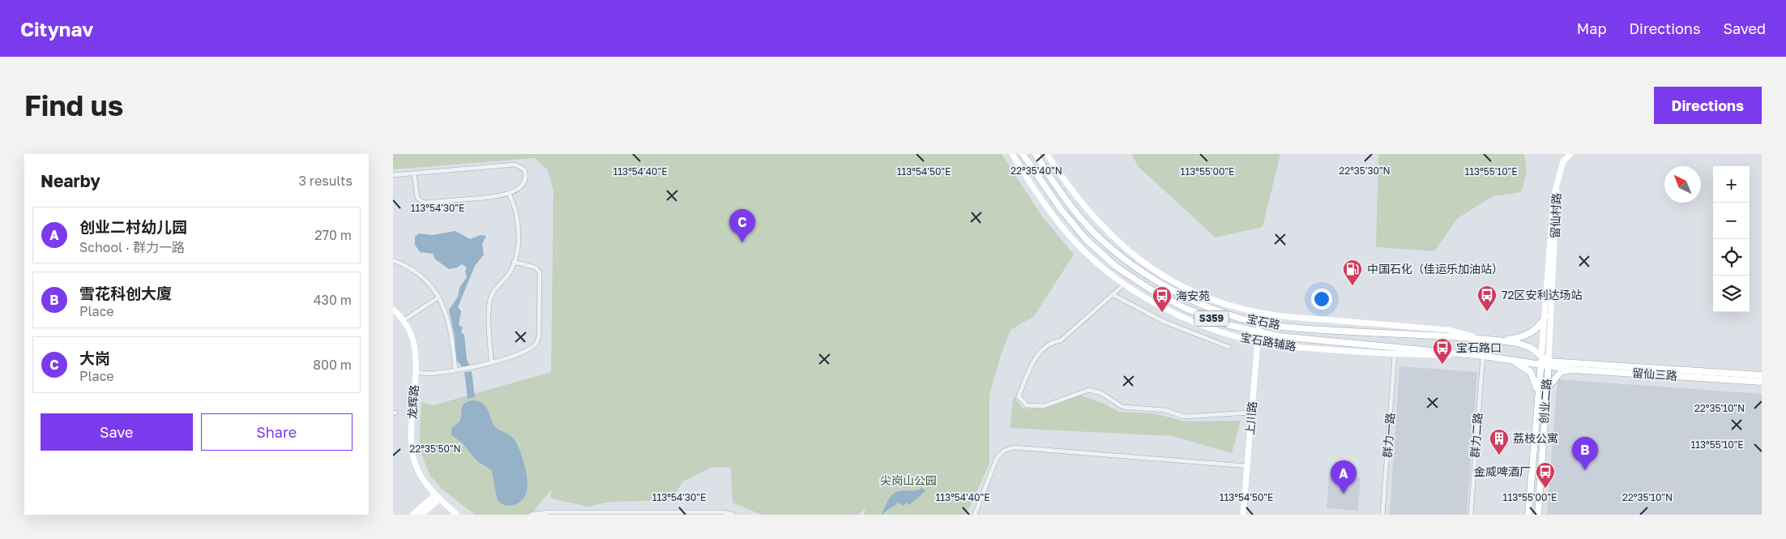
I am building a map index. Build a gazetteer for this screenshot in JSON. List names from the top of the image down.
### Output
{
  "streets": {
    "main road": [
      "留仙村路",
      "S359",
      "宝石路",
      "宝石路辅路",
      "留仙三路",
      "创业二路",
      "龙辉路",
      "上川路"
    ],
    "street": ["群力一路", "群力二路"]
  },
  "crossings": [
    ["留仙村路", "宝石路"],
    ["留仙村路", "留仙三路"],
    ["留仙村路", "创业二路"],
    ["宝石路", "宝石路辅路"],
    ["宝石路", "留仙三路"],
    ["宝石路", "创业二路"],
    ["宝石路", "上川路"],
    ["宝石路", "群力二路"],
    ["宝石路辅路", "上川路"],
    ["宝石路辅路", "群力一路"],
    ["留仙三路", "创业二路"]
  ],
  "parks": ["尖岗山公园"],
  "places": {
    "fuel station": ["中国石化（佳运乐加油站）"],
    "bus stop": [
      "72区安利达场站",
      "海安苑",
      "宝石路口",
      "金威啤酒厂"
    ],
    "building": ["荔枝公寓"]
  },
  "north": "top left",
  "page": {
    "header": "Citynav",
    "nav": ["Map", "Directions", "Saved"],
    "buttons": [
      "Directions",
      ["Save", "Share"]
    ],
    "title": "Find us",
    "heading": ["Nearby", "3 results"],
    "map_buttons": ["+", "−"],
    "list": [
      {
        "mark": "A",
        "name": "创业二村幼儿园",
        "note": "School · 群力一路",
        "value": "270 m"
      },
      {
        "mark": "B",
        "name": "雪花科创大廈",
        "note": "Place",
        "value": "430 m"
      },
      {
        "mark": "C",
        "name": "大岗",
        "note": "Place",
        "value": "800 m"
      }
    ],
    "pins": ["C", "B", "A"]
  },
  "coordinates": [
    "22°35'30\"N",
    "22°35'40\"N",
    "113°54'50\"E",
    "113°55'00\"E",
    "113°54'40\"E",
    "113°55'10\"E",
    "113°54'30\"E",
    "22°35'10\"N",
    "22°35'50\"N"
  ]
}
